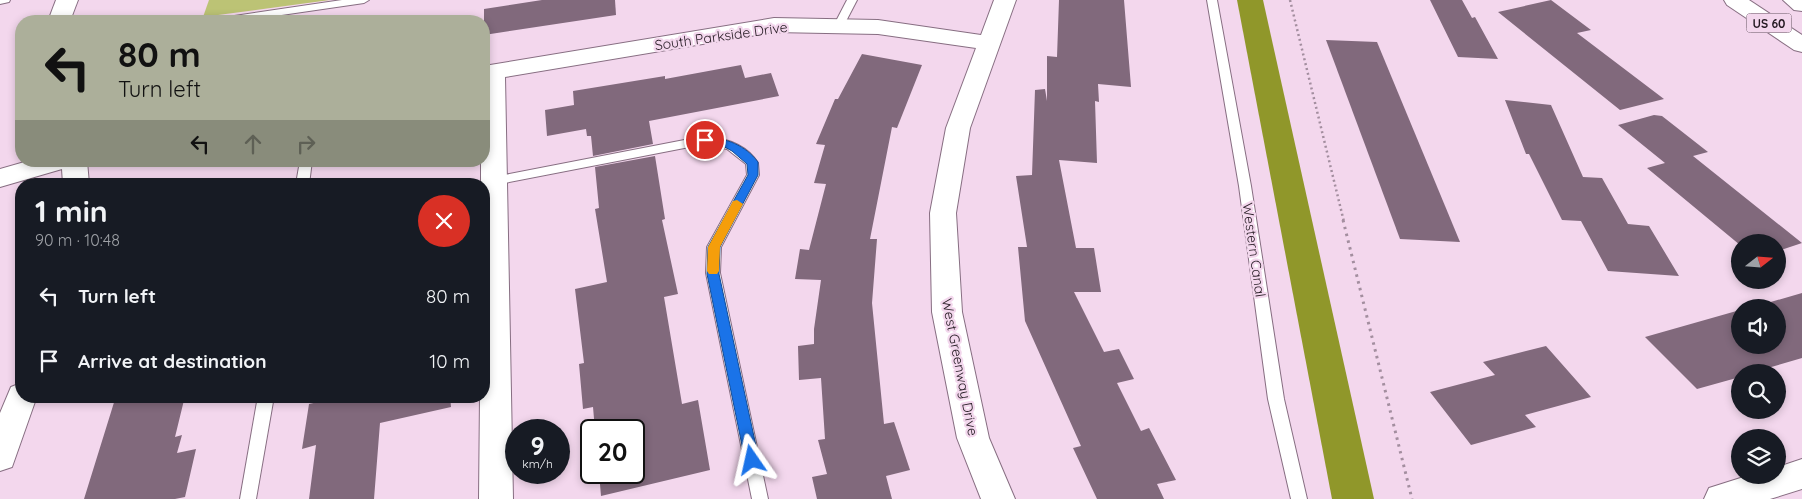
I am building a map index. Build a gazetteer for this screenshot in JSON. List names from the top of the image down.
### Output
{
  "streets": {
    "main road": ["US 60", "South Parkside Drive", "West Greenway Drive"],
    "lane": ["Western Canal"]
  },
  "crossings": [
    ["South Parkside Drive", "West Greenway Drive"]
  ],
  "north": "right",
  "page": {
    "turn": ["80 m", "Turn left"],
    "heading": ["1 min", "90 m · 10:48"],
    "list": [
      {
        "name": "Turn left",
        "value": "80 m"
      },
      {
        "name": "Arrive at destination",
        "value": "10 m"
      }
    ],
    "speed": "9 km/h",
    "limit": "20"
  }
}
